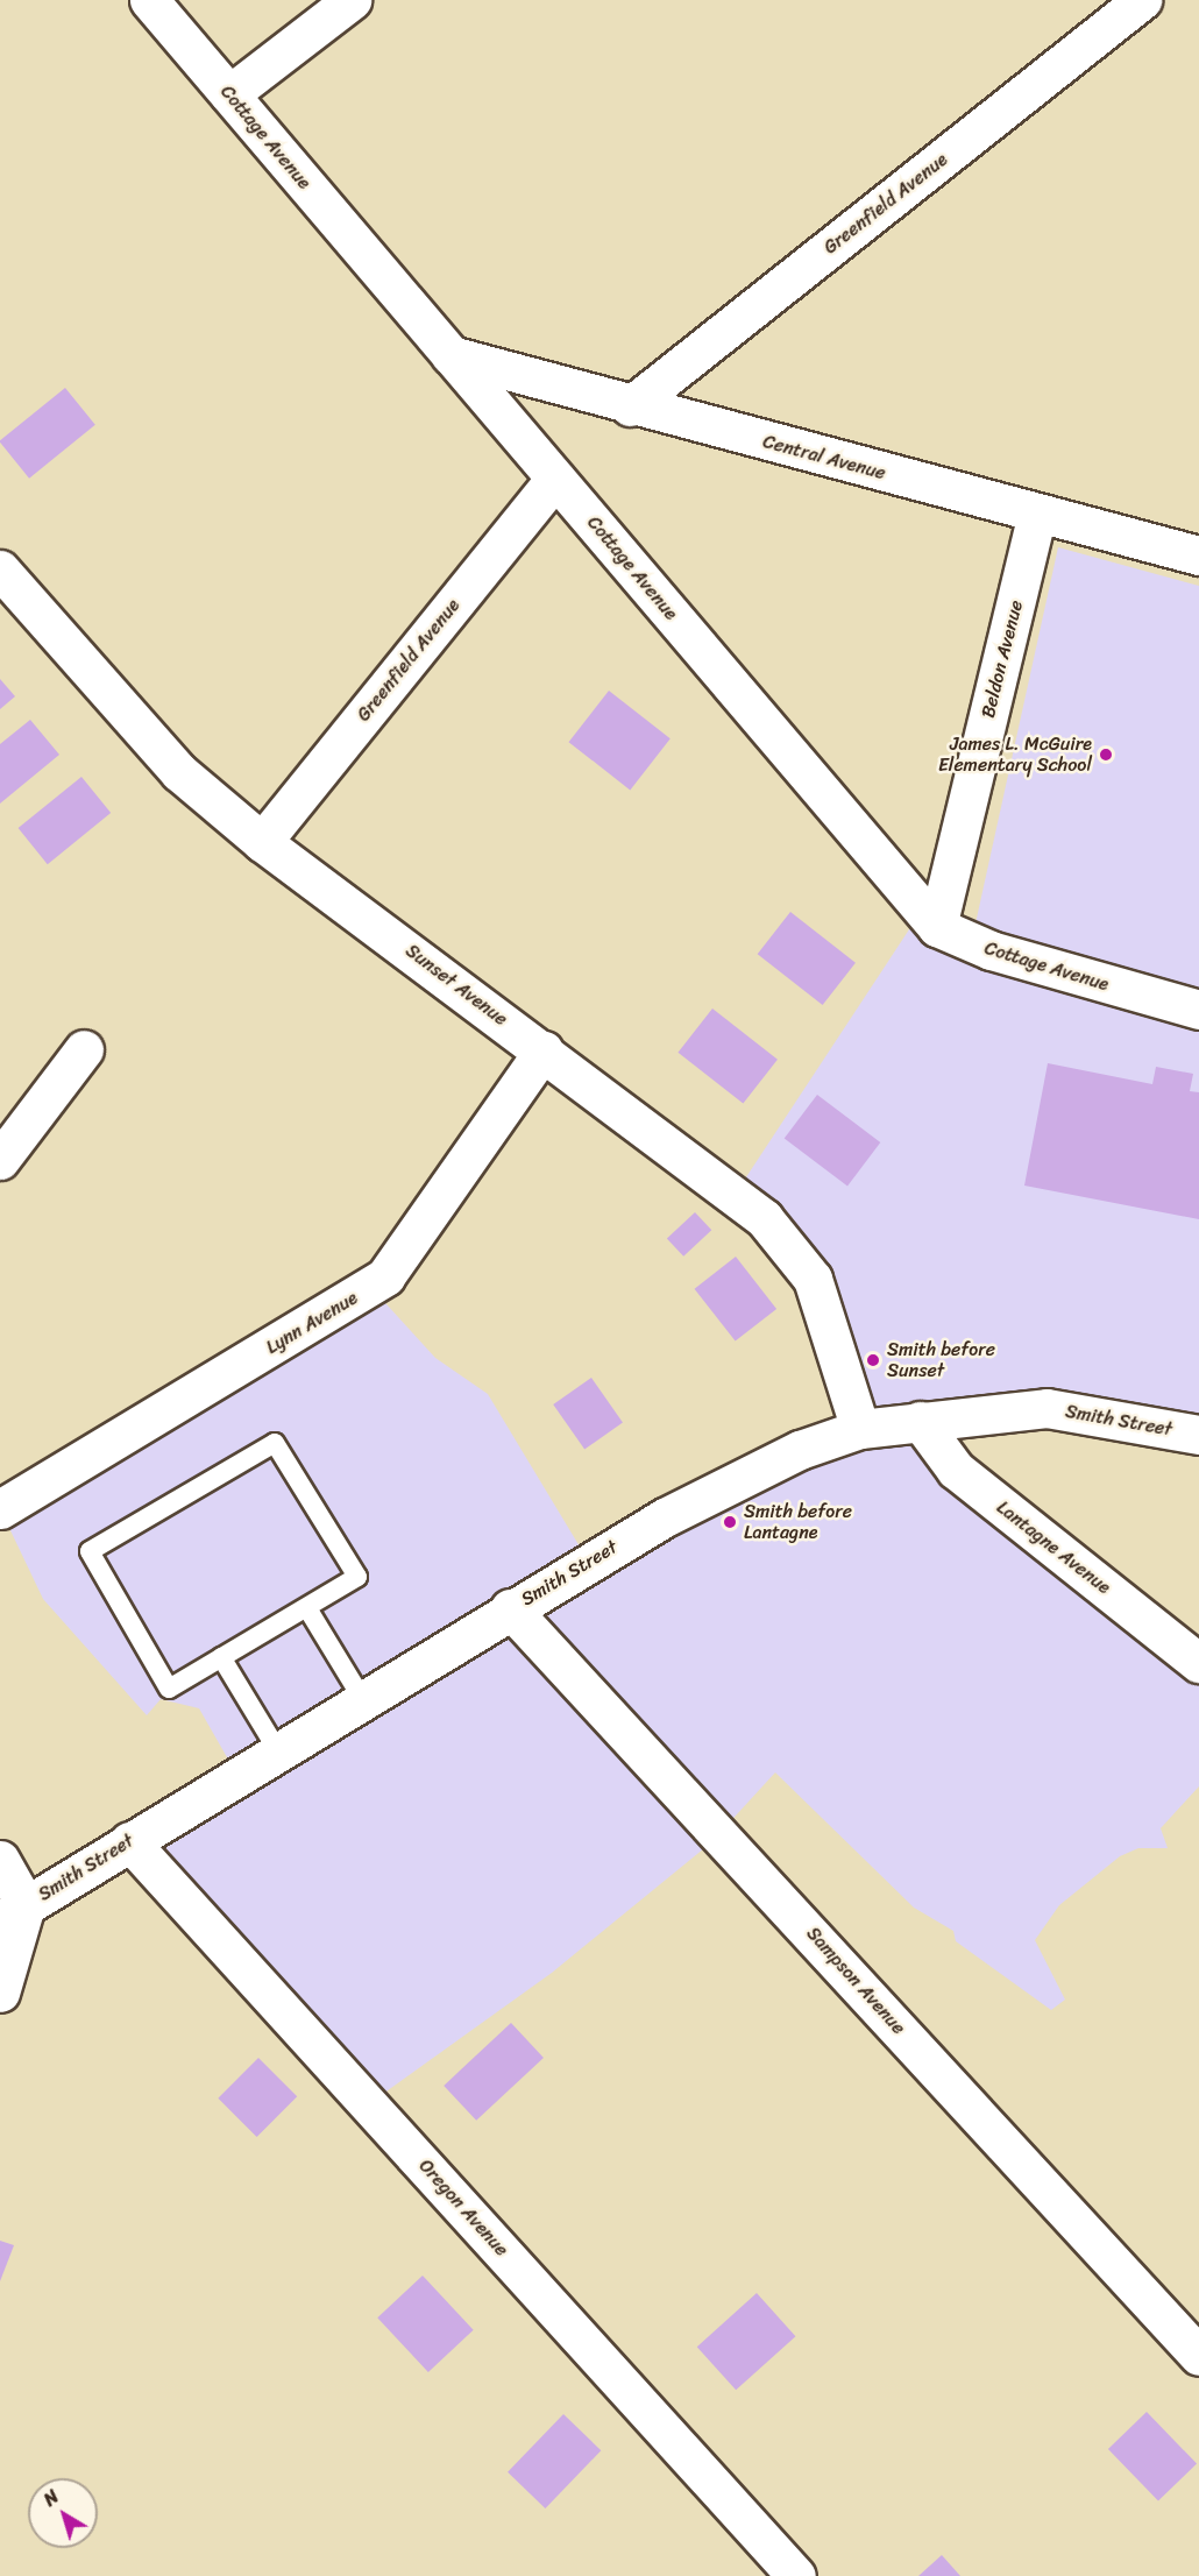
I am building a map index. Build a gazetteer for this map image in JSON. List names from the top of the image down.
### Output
{
  "streets": {
    "street": [
      "Cottage Avenue",
      "Greenfield Avenue",
      "Central Avenue",
      "Beldon Avenue",
      "Sunset Avenue",
      "Lynn Avenue",
      "Smith Street",
      "Lantagne Avenue",
      "Sampson Avenue",
      "Oregon Avenue"
    ]
  },
  "crossings": [
    ["Cottage Avenue", "Greenfield Avenue"],
    ["Cottage Avenue", "Central Avenue"],
    ["Cottage Avenue", "Beldon Avenue"],
    ["Greenfield Avenue", "Central Avenue"],
    ["Greenfield Avenue", "Sunset Avenue"],
    ["Central Avenue", "Beldon Avenue"],
    ["Sunset Avenue", "Lynn Avenue"],
    ["Sunset Avenue", "Smith Street"],
    ["Smith Street", "Lantagne Avenue"],
    ["Smith Street", "Sampson Avenue"],
    ["Smith Street", "Oregon Avenue"]
  ],
  "places": ["James L. McGuire Elementary School", "Smith before Sunset", "Smith before Lantagne"],
  "north": "top left"
}
